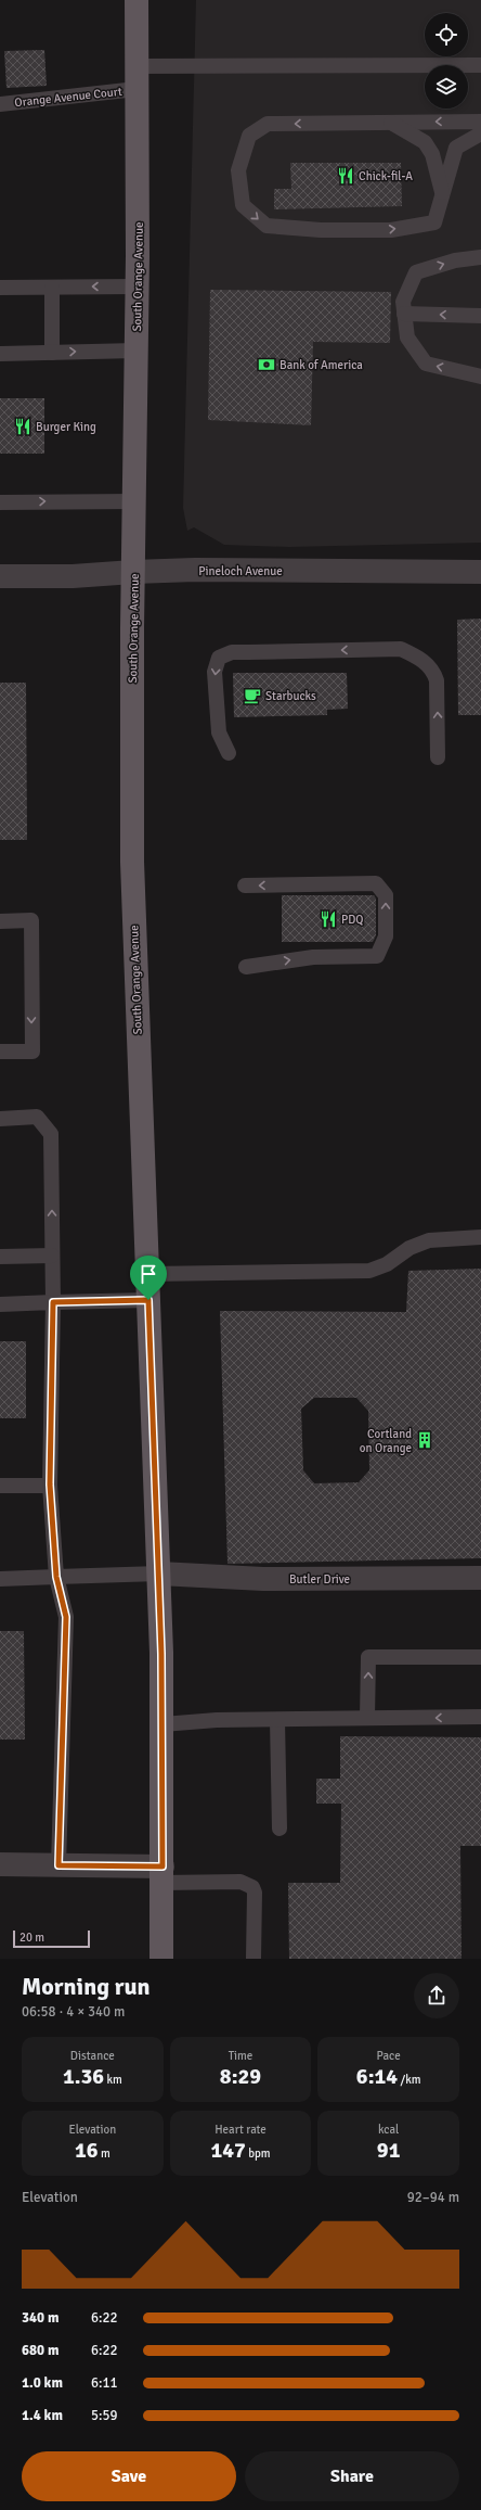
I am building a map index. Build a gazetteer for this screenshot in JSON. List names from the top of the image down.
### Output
{
  "streets": {
    "main road": ["South Orange Avenue"],
    "street": ["Pineloch Avenue", "Butler Drive"],
    "lane": ["Orange Avenue Court"]
  },
  "crossings": [
    ["Orange Avenue Court", "South Orange Avenue"],
    ["South Orange Avenue", "Pineloch Avenue"],
    ["South Orange Avenue", "Butler Drive"]
  ],
  "places": {
    "restaurant": ["Chick-fil-A", "Burger King", "PDQ"],
    "bank": ["Bank of America"],
    "cafe": ["Starbucks"],
    "building": ["Cortland on Orange"]
  },
  "scale_bar": "20 m",
  "page": {
    "scale": "20 m",
    "heading": ["Morning run", "06:58 · 4 × 340 m"],
    "stats": [
      ["Distance", "1.36 km"],
      ["Time", "8:29"],
      ["Pace", "6:14 /km"],
      ["Elevation", "16 m"],
      ["Heart rate", "147 bpm"],
      ["kcal", "91"]
    ],
    "chart": ["Elevation", "92–94 m"],
    "list": [
      {
        "name": "340 m",
        "note": "6:22"
      },
      {
        "name": "680 m",
        "note": "6:22"
      },
      {
        "name": "1.0 km",
        "note": "6:11"
      },
      {
        "name": "1.4 km",
        "note": "5:59"
      }
    ],
    "buttons": ["Save", "Share"]
  }
}
